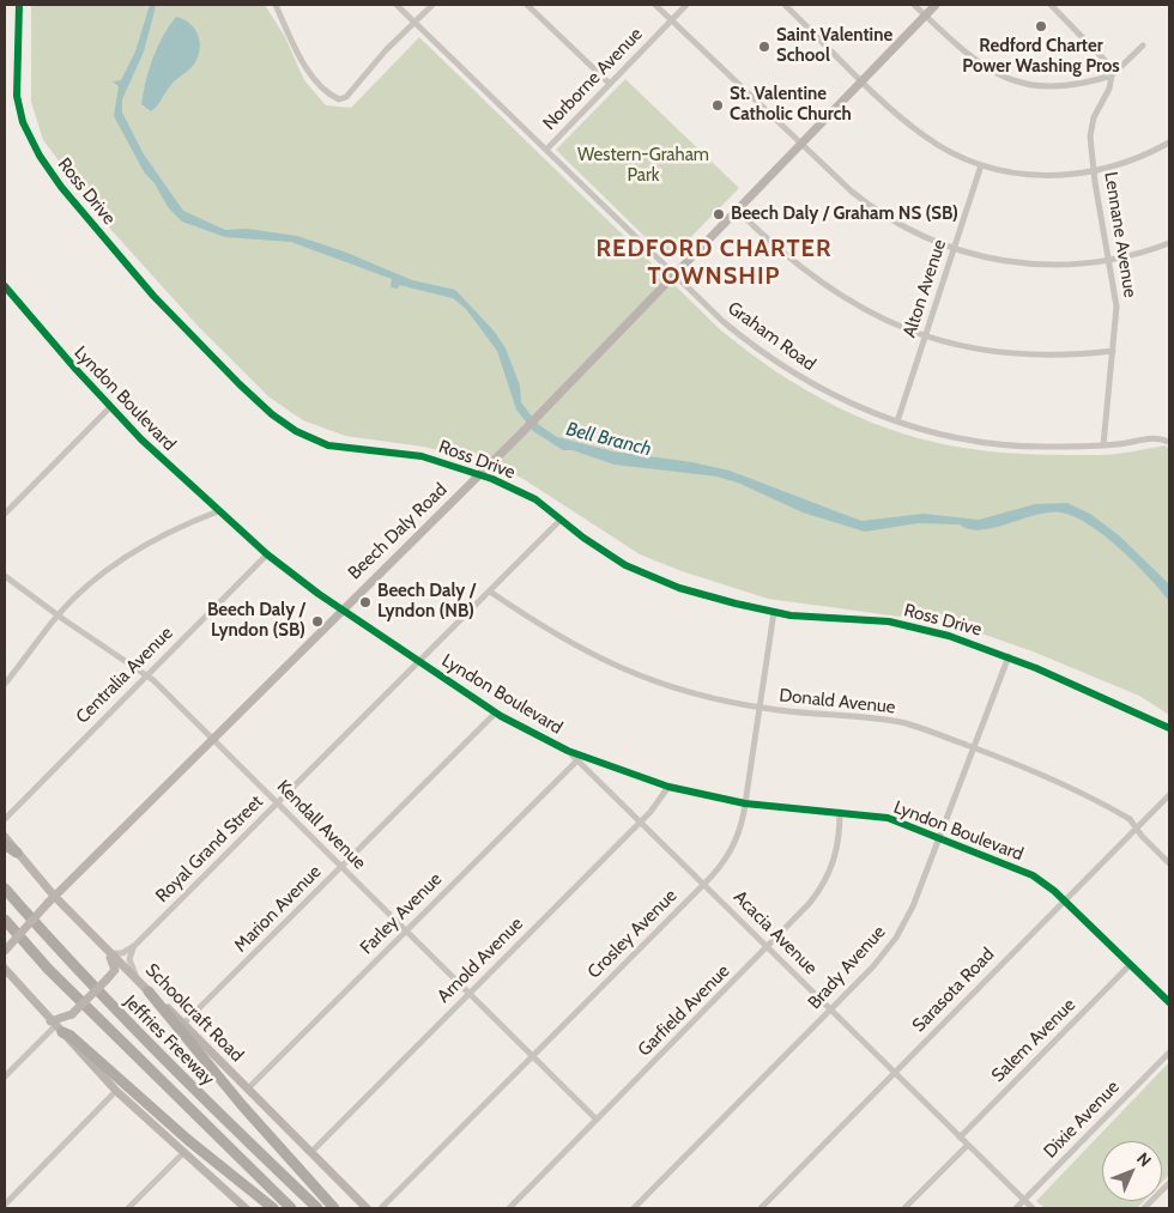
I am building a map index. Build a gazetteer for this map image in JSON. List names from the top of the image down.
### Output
{
  "streets": {
    "highway": ["Jeffries Freeway"],
    "main road": ["Beech Daly Road", "Schoolcraft Road"],
    "street": [
      "Norborne Avenue",
      "Ross Drive",
      "Lennane Avenue",
      "Alton Avenue",
      "Graham Road",
      "Lyndon Boulevard",
      "Centralia Avenue",
      "Donald Avenue",
      "Kendall Avenue",
      "Royal Grand Street",
      "Marion Avenue",
      "Farley Avenue",
      "Acacia Avenue",
      "Crosley Avenue",
      "Arnold Avenue",
      "Brady Avenue",
      "Sarasota Road",
      "Garfield Avenue",
      "Salem Avenue",
      "Dixie Avenue"
    ]
  },
  "crossings": [
    ["Norborne Avenue", "Graham Road"],
    ["Ross Drive", "Beech Daly Road"],
    ["Ross Drive", "Royal Grand Street"],
    ["Ross Drive", "Crosley Avenue"],
    ["Ross Drive", "Brady Avenue"],
    ["Lennane Avenue", "Graham Road"],
    ["Alton Avenue", "Graham Road"],
    ["Graham Road", "Beech Daly Road"],
    ["Lyndon Boulevard", "Beech Daly Road"],
    ["Lyndon Boulevard", "Centralia Avenue"],
    ["Lyndon Boulevard", "Royal Grand Street"],
    ["Lyndon Boulevard", "Marion Avenue"],
    ["Lyndon Boulevard", "Acacia Avenue"],
    ["Lyndon Boulevard", "Crosley Avenue"],
    ["Lyndon Boulevard", "Arnold Avenue"],
    ["Lyndon Boulevard", "Brady Avenue"],
    ["Lyndon Boulevard", "Sarasota Road"],
    ["Lyndon Boulevard", "Garfield Avenue"],
    ["Lyndon Boulevard", "Salem Avenue"],
    ["Beech Daly Road", "Kendall Avenue"],
    ["Beech Daly Road", "Schoolcraft Road"],
    ["Centralia Avenue", "Kendall Avenue"],
    ["Donald Avenue", "Royal Grand Street"],
    ["Donald Avenue", "Crosley Avenue"],
    ["Donald Avenue", "Brady Avenue"],
    ["Donald Avenue", "Sarasota Road"],
    ["Kendall Avenue", "Royal Grand Street"],
    ["Kendall Avenue", "Marion Avenue"],
    ["Kendall Avenue", "Farley Avenue"],
    ["Kendall Avenue", "Crosley Avenue"],
    ["Kendall Avenue", "Arnold Avenue"],
    ["Kendall Avenue", "Garfield Avenue"],
    ["Marion Avenue", "Schoolcraft Road"],
    ["Farley Avenue", "Acacia Avenue"],
    ["Farley Avenue", "Schoolcraft Road"],
    ["Acacia Avenue", "Crosley Avenue"],
    ["Acacia Avenue", "Arnold Avenue"],
    ["Acacia Avenue", "Brady Avenue"],
    ["Acacia Avenue", "Sarasota Road"],
    ["Acacia Avenue", "Garfield Avenue"],
    ["Acacia Avenue", "Salem Avenue"],
    ["Arnold Avenue", "Schoolcraft Road"]
  ],
  "districts": ["REDFORD CHARTER TOWNSHIP"],
  "water": ["Bell Branch"],
  "parks": ["Western-Graham Park"],
  "places": [
    "Redford Charter Power Washing Pros",
    "Saint Valentine School",
    "St. Valentine Catholic Church",
    "Beech Daly / Graham NS (SB)",
    "Beech Daly / Lyndon (NB)",
    "Beech Daly / Lyndon (SB)"
  ],
  "north": "top right"
}
